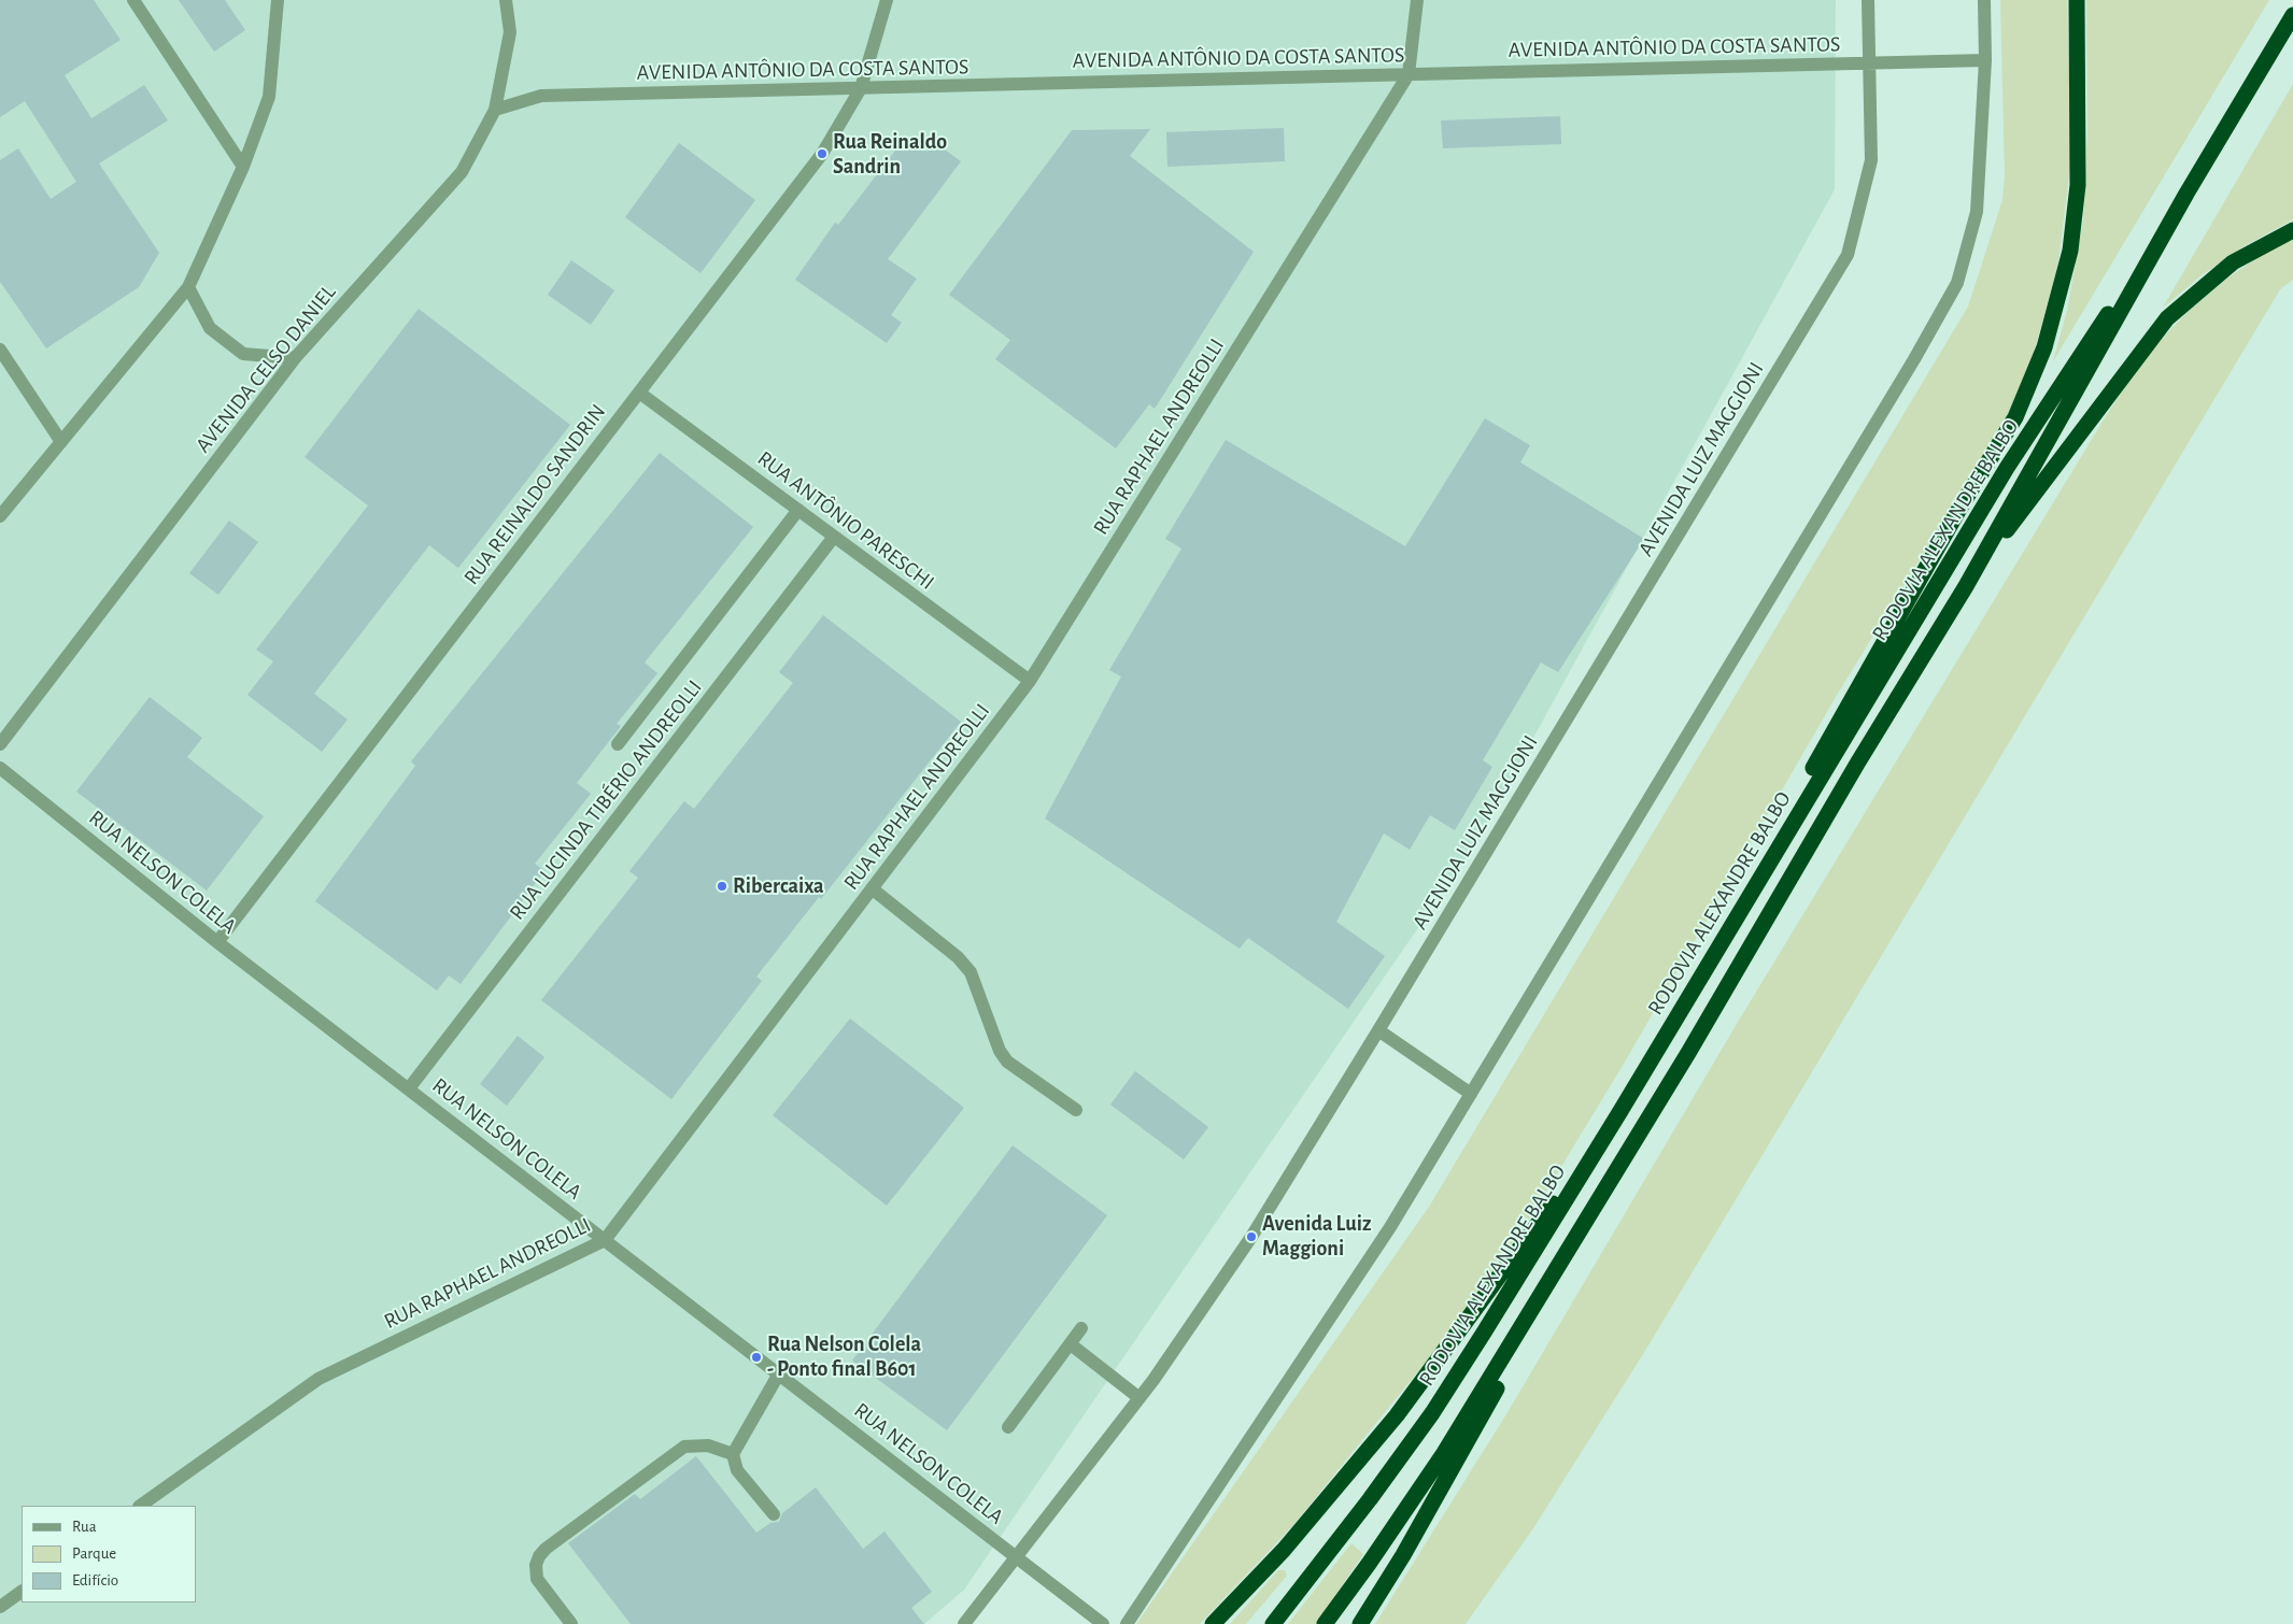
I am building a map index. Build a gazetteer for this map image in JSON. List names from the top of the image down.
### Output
{
  "streets": {
    "highway": ["RODOVIA ALEXANDRE BALBO"],
    "street": [
      "AVENIDA ANTÔNIO DA COSTA SANTOS",
      "AVENIDA CELSO DANIEL",
      "RUA RAPHAEL ANDREOLLI",
      "AVENIDA LUIZ MAGGIONI",
      "RUA REINALDO SANDRIN",
      "RUA ANTÔNIO PARESCHI",
      "RUA LUCINDA TIBÉRIO ANDREOLLI",
      "RUA NELSON COLELA"
    ]
  },
  "crossings": [
    ["AVENIDA ANTÔNIO DA COSTA SANTOS", "AVENIDA CELSO DANIEL"],
    ["AVENIDA ANTÔNIO DA COSTA SANTOS", "RUA RAPHAEL ANDREOLLI"],
    ["AVENIDA ANTÔNIO DA COSTA SANTOS", "AVENIDA LUIZ MAGGIONI"],
    ["AVENIDA ANTÔNIO DA COSTA SANTOS", "RUA REINALDO SANDRIN"],
    ["RUA RAPHAEL ANDREOLLI", "RUA ANTÔNIO PARESCHI"],
    ["RUA RAPHAEL ANDREOLLI", "RUA NELSON COLELA"],
    ["AVENIDA LUIZ MAGGIONI", "RUA NELSON COLELA"],
    ["RUA REINALDO SANDRIN", "RUA ANTÔNIO PARESCHI"],
    ["RUA REINALDO SANDRIN", "RUA NELSON COLELA"],
    ["RUA ANTÔNIO PARESCHI", "RUA LUCINDA TIBÉRIO ANDREOLLI"],
    ["RUA LUCINDA TIBÉRIO ANDREOLLI", "RUA NELSON COLELA"]
  ],
  "places": [
    "Rua Reinaldo Sandrin",
    "Ribercaixa",
    "Avenida Luiz Maggioni",
    "Rua Nelson Colela - Ponto final B601"
  ],
  "legend": ["Rua", "Parque", "Edifício"]
}
